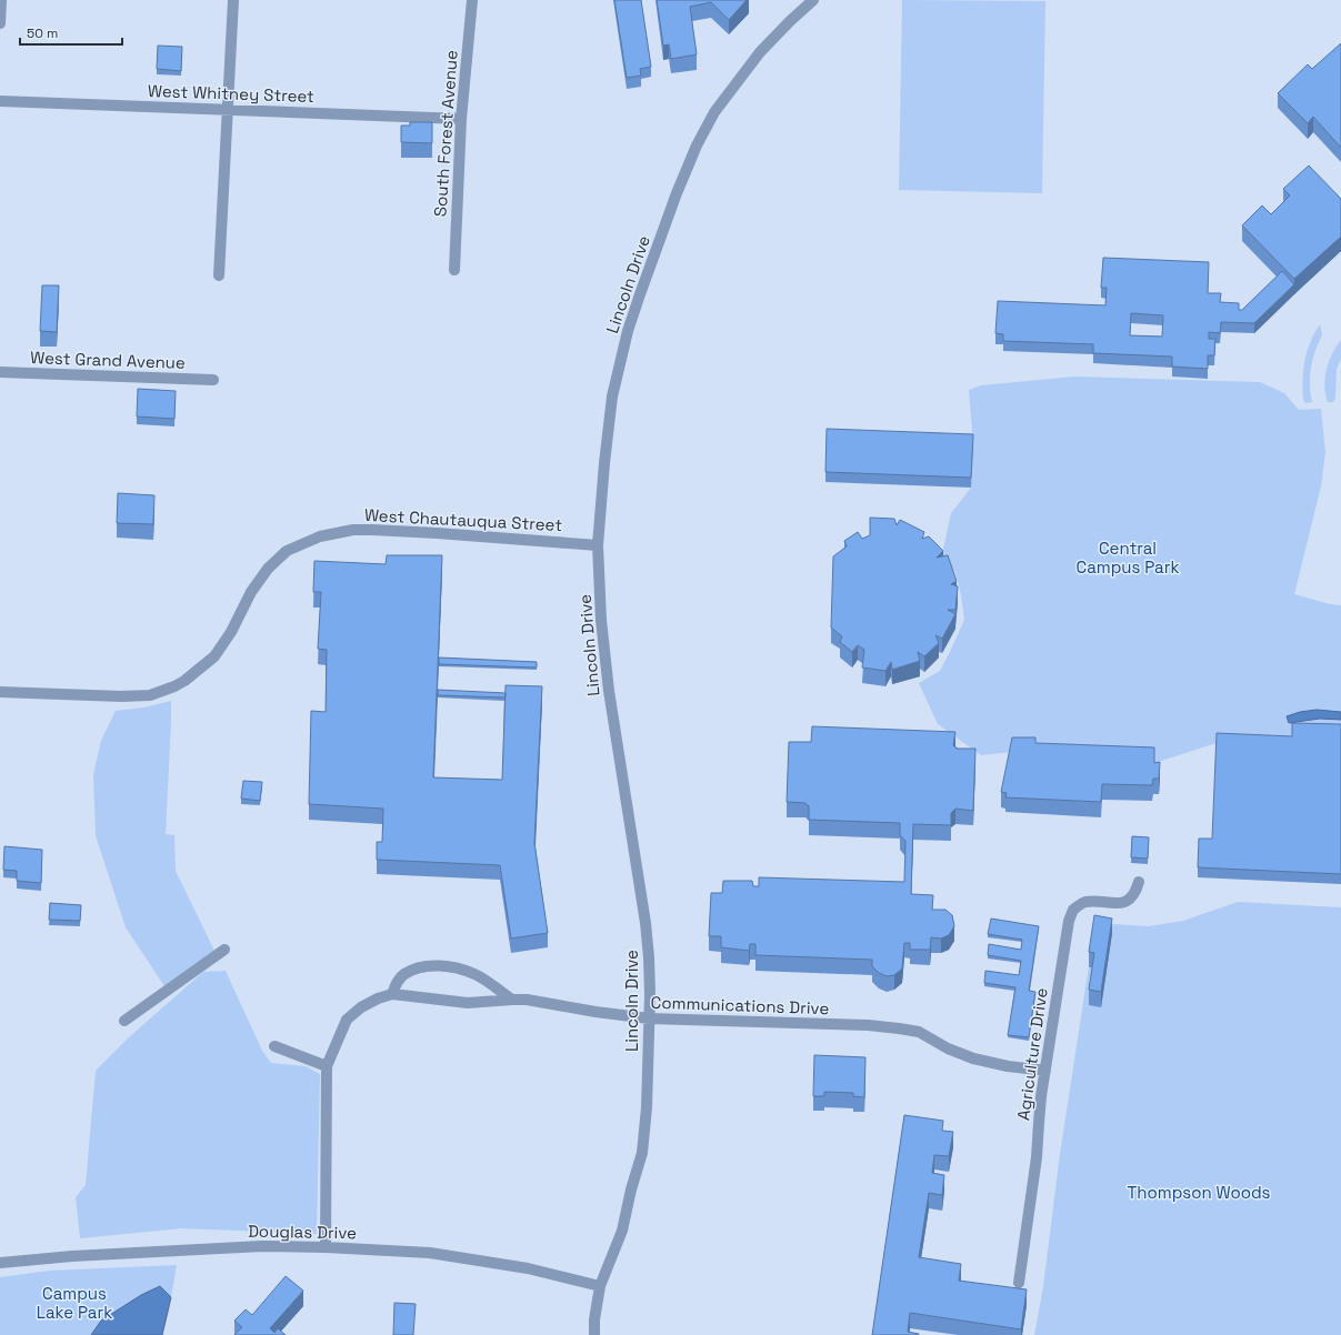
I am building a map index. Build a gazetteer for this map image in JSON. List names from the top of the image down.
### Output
{
  "streets": {
    "street": [
      "West Whitney Street",
      "South Forest Avenue",
      "Lincoln Drive",
      "West Grand Avenue",
      "West Chautauqua Street",
      "Communications Drive",
      "Agriculture Drive",
      "Douglas Drive"
    ]
  },
  "crossings": [
    ["West Whitney Street", "South Forest Avenue"],
    ["Lincoln Drive", "West Chautauqua Street"],
    ["Lincoln Drive", "Communications Drive"],
    ["Lincoln Drive", "Douglas Drive"],
    ["Communications Drive", "Agriculture Drive"],
    ["Communications Drive", "Douglas Drive"]
  ],
  "parks": ["Central Campus Park", "Thompson Woods", "Campus Lake Park"],
  "scale_bar": "50 m"
}
